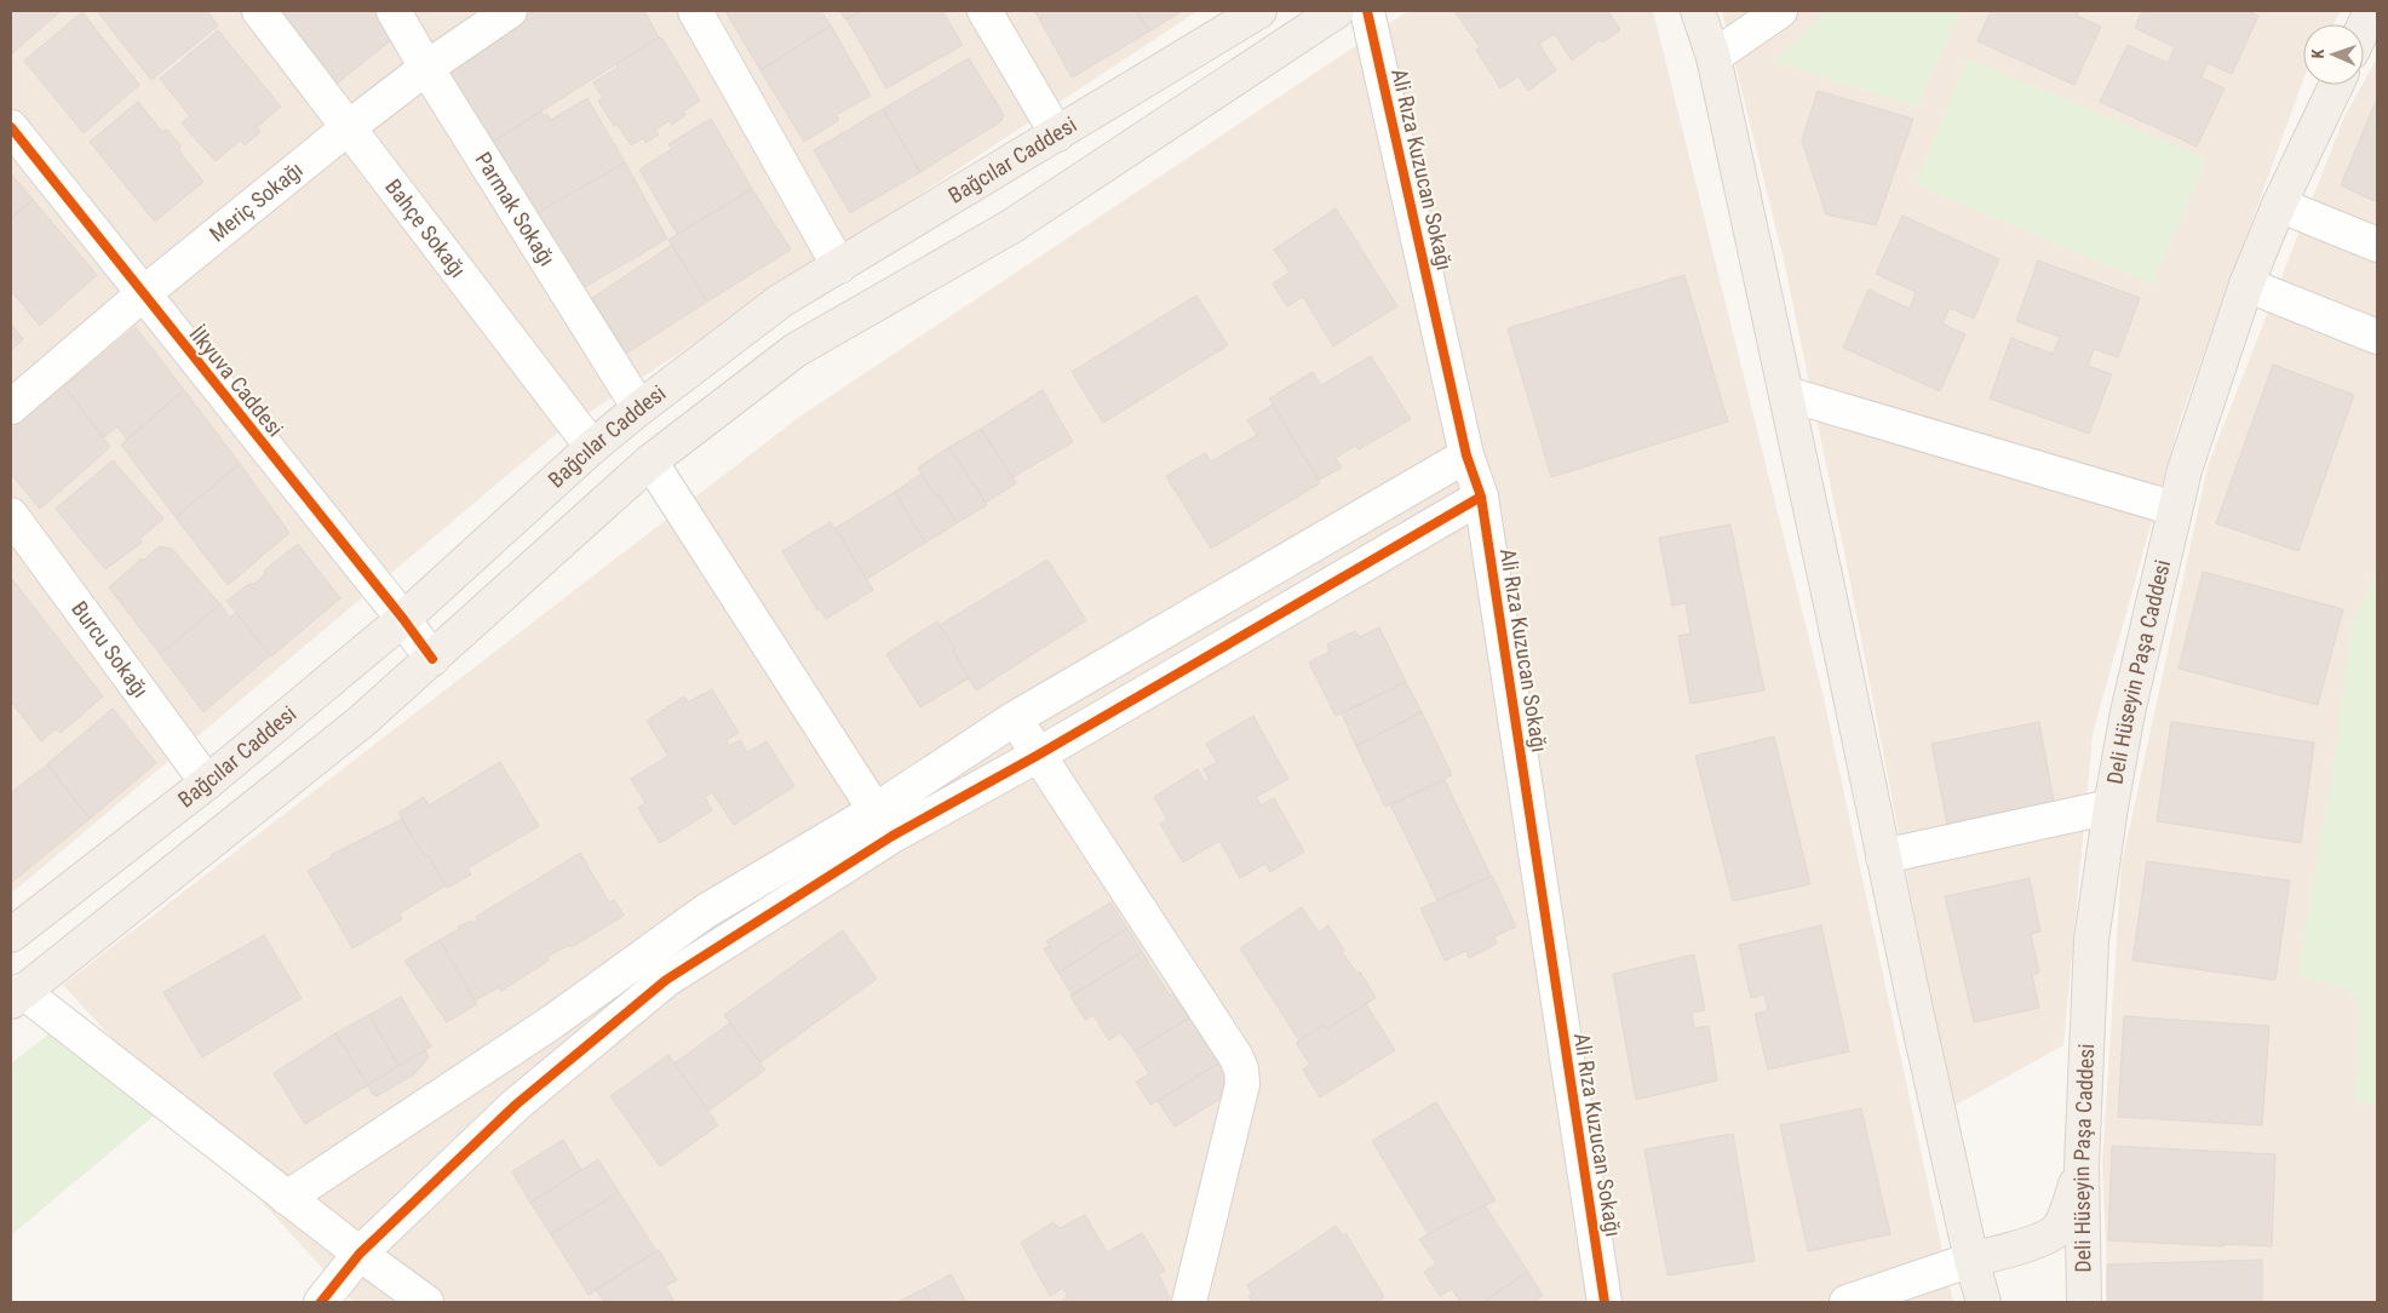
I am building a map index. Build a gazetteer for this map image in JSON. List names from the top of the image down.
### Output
{
  "streets": {
    "main road": ["Bağcılar Caddesi", "Deli Hüseyin Paşa Caddesi"],
    "street": [
      "Ali Rıza Kuzucan Sokağı",
      "Meriç Sokağı",
      "Parmak Sokağı",
      "Bahçe Sokağı",
      "İlkyuva Caddesi",
      "Burcu Sokağı"
    ]
  },
  "crossings": [
    ["Bağcılar Caddesi", "Parmak Sokağı"],
    ["Bağcılar Caddesi", "Bahçe Sokağı"],
    ["Bağcılar Caddesi", "İlkyuva Caddesi"],
    ["Bağcılar Caddesi", "Burcu Sokağı"],
    ["Meriç Sokağı", "Parmak Sokağı"],
    ["Meriç Sokağı", "Bahçe Sokağı"],
    ["Meriç Sokağı", "İlkyuva Caddesi"]
  ],
  "north": "left"
}
